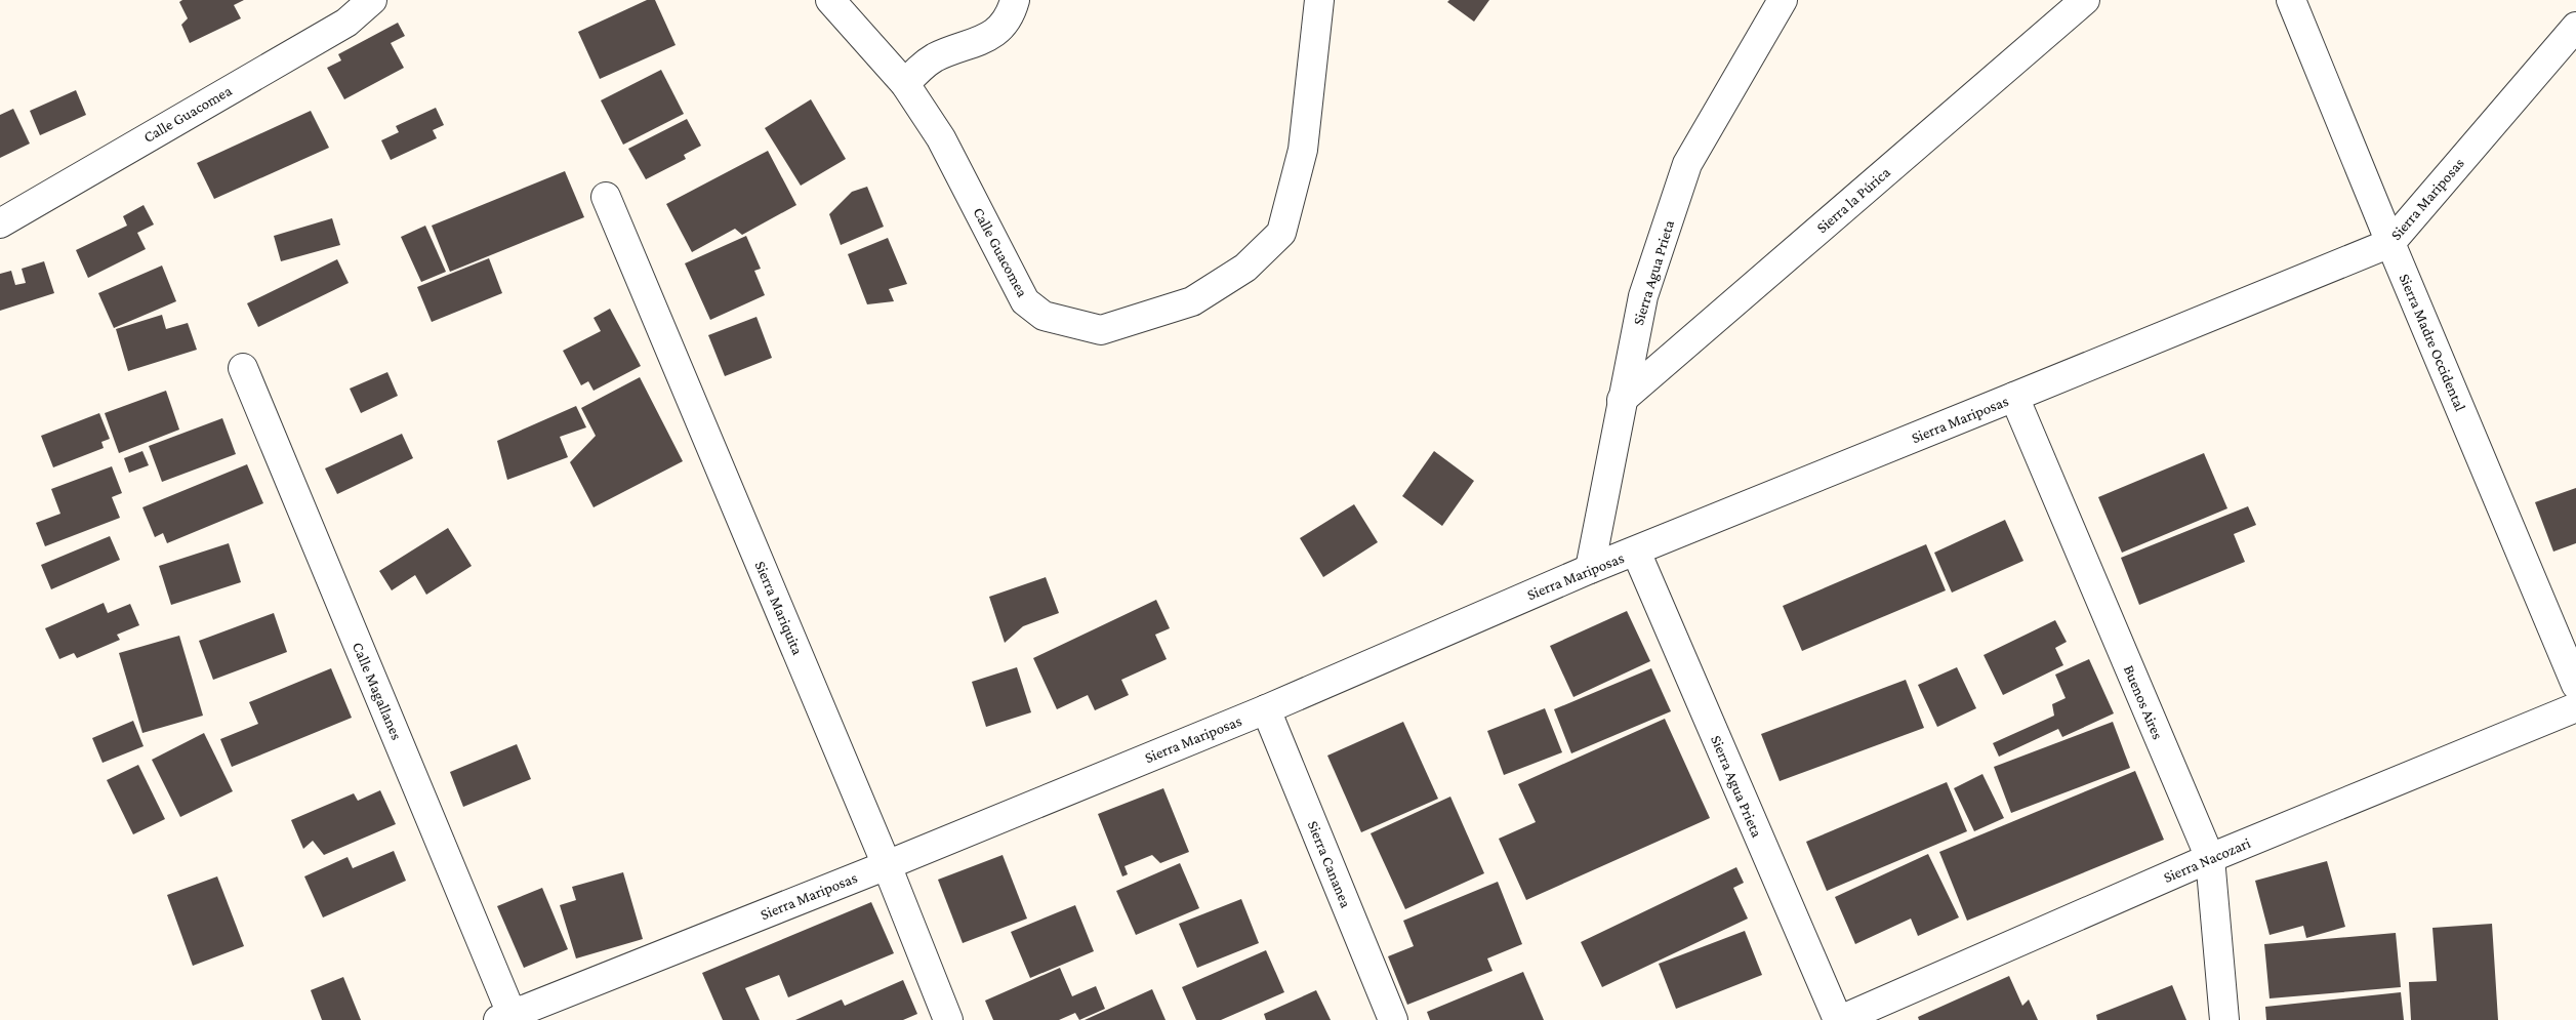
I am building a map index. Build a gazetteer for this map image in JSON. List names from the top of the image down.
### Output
{
  "streets": {
    "street": [
      "Calle Guacomea",
      "Sierra Mariposas",
      "Sierra la Púrica",
      "Sierra Agua Prieta",
      "Sierra Madre Occidental",
      "Sierra Mariquita",
      "Calle Magallanes",
      "Buenos Aires",
      "Sierra Nacozari",
      "Sierra Cananea"
    ]
  },
  "crossings": [
    ["Sierra Mariposas", "Sierra Agua Prieta"],
    ["Sierra Mariposas", "Sierra Madre Occidental"],
    ["Sierra Mariposas", "Sierra Mariquita"],
    ["Sierra Mariposas", "Calle Magallanes"],
    ["Sierra Mariposas", "Buenos Aires"],
    ["Sierra Mariposas", "Sierra Cananea"],
    ["Sierra la Púrica", "Sierra Agua Prieta"],
    ["Sierra Agua Prieta", "Sierra Nacozari"],
    ["Buenos Aires", "Sierra Nacozari"]
  ]
}
